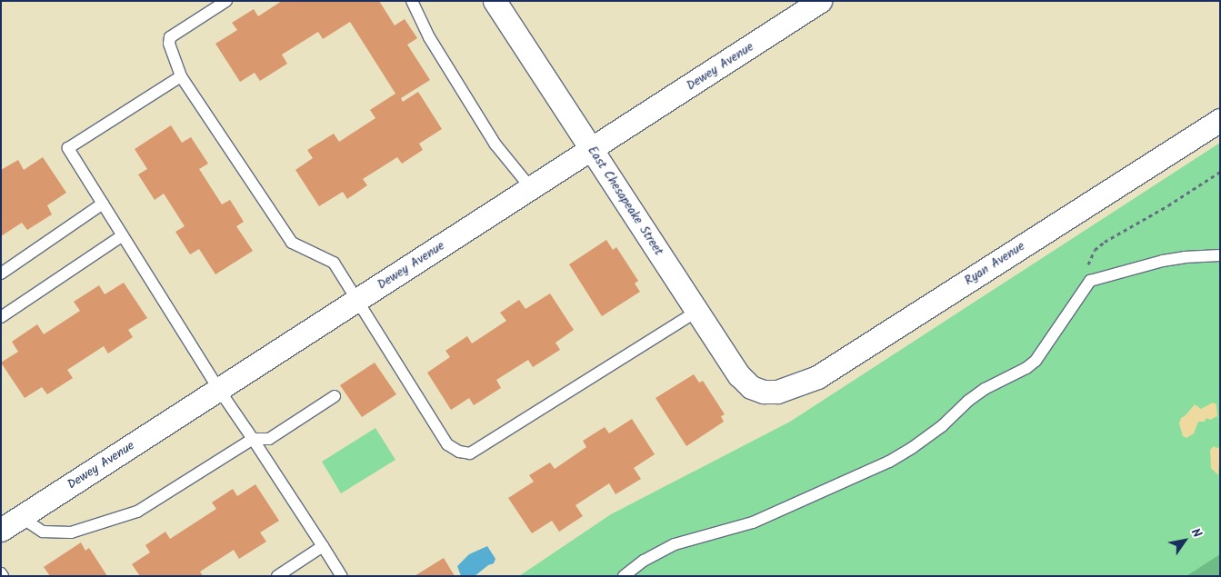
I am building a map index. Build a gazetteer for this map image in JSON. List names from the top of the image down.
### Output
{
  "streets": {
    "street": ["Dewey Avenue", "East Chesapeake Street", "Ryan Avenue"]
  },
  "crossings": [
    ["Dewey Avenue", "East Chesapeake Street"],
    ["East Chesapeake Street", "Ryan Avenue"]
  ],
  "north": "top right"
}
